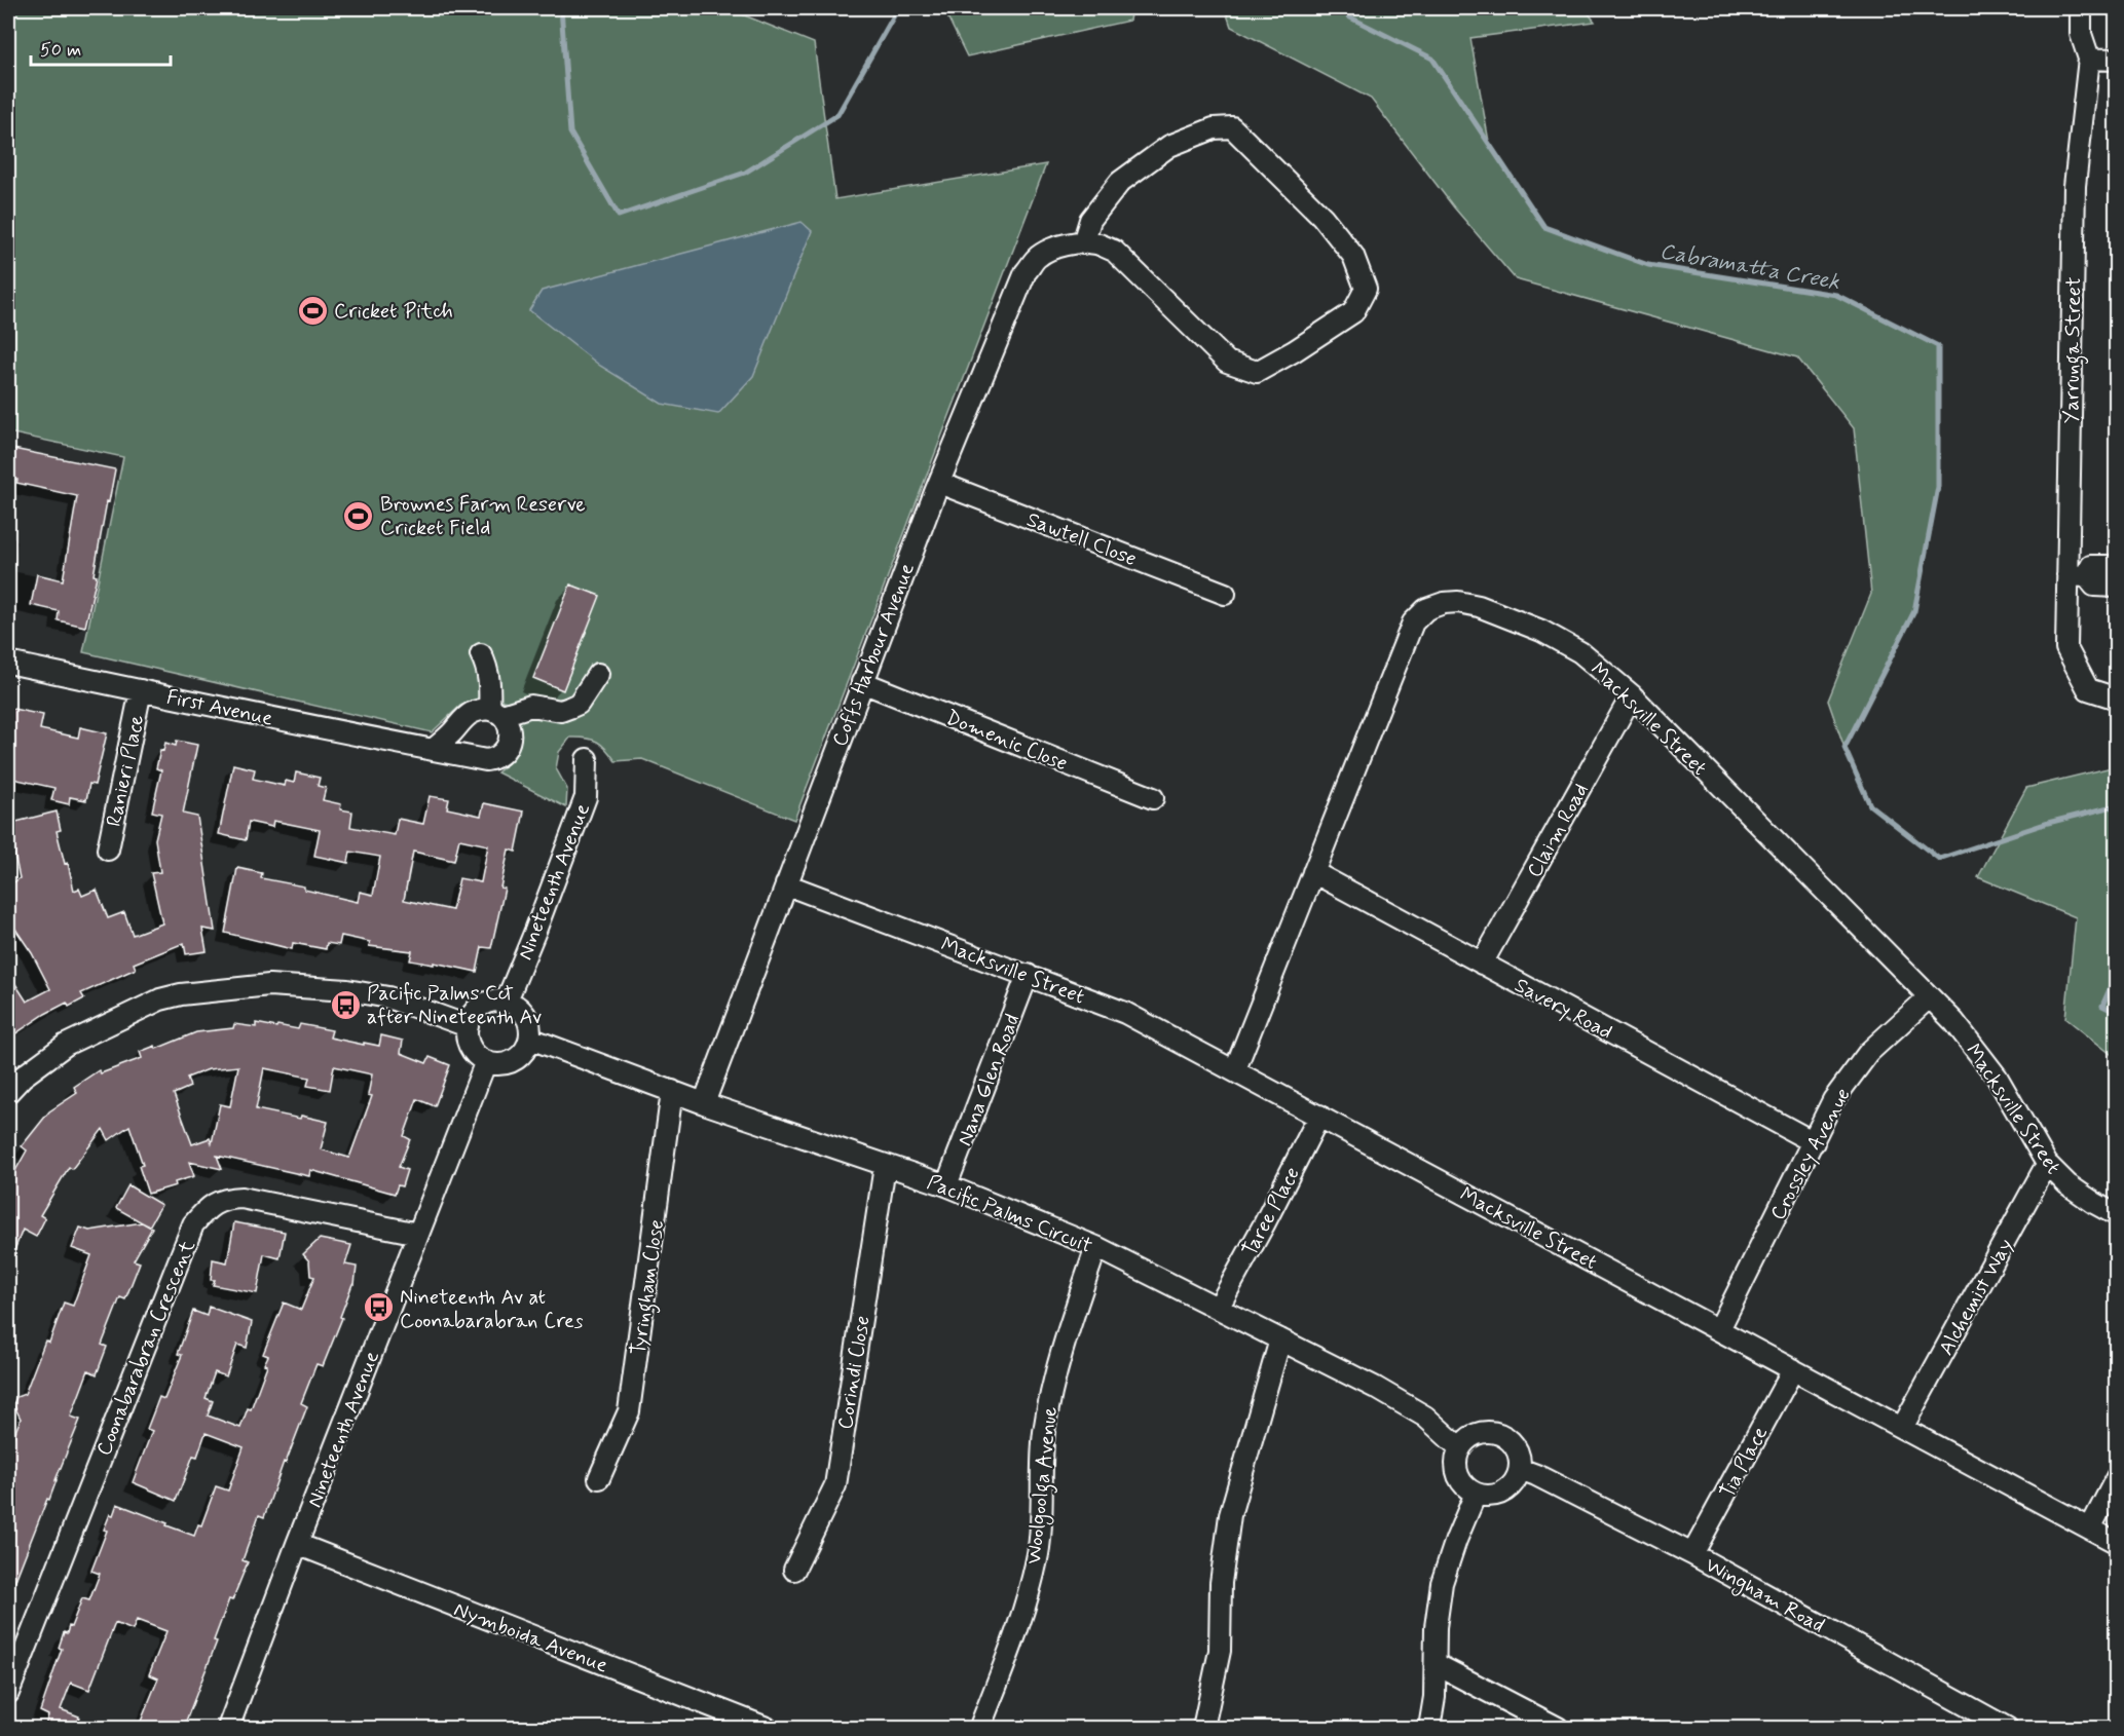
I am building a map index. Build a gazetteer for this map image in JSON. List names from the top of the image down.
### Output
{
  "streets": {
    "street": [
      "Yarrunga Street",
      "Sawtell Close",
      "Coffs Harbour Avenue",
      "First Avenue",
      "Macksville Street",
      "Domenic Close",
      "Ranieri Place",
      "Claim Road",
      "Nineteenth Avenue",
      "Savery Road",
      "Nana Glen Road",
      "Crossley Avenue",
      "Taree Place",
      "Pacific Palms Circuit",
      "Tyringham Close",
      "Alchemist Way",
      "Coonabarabran Crescent",
      "Corindi Close",
      "Tia Place",
      "Woolgoolga Avenue",
      "Wingham Road",
      "Nymboida Avenue"
    ]
  },
  "crossings": [
    ["Sawtell Close", "Coffs Harbour Avenue"],
    ["Coffs Harbour Avenue", "Macksville Street"],
    ["Coffs Harbour Avenue", "Domenic Close"],
    ["Coffs Harbour Avenue", "Pacific Palms Circuit"],
    ["First Avenue", "Ranieri Place"],
    ["Macksville Street", "Claim Road"],
    ["Macksville Street", "Savery Road"],
    ["Macksville Street", "Nana Glen Road"],
    ["Macksville Street", "Crossley Avenue"],
    ["Macksville Street", "Taree Place"],
    ["Macksville Street", "Alchemist Way"],
    ["Macksville Street", "Tia Place"],
    ["Claim Road", "Savery Road"],
    ["Nineteenth Avenue", "Pacific Palms Circuit"],
    ["Nineteenth Avenue", "Coonabarabran Crescent"],
    ["Nineteenth Avenue", "Nymboida Avenue"],
    ["Savery Road", "Crossley Avenue"],
    ["Nana Glen Road", "Pacific Palms Circuit"],
    ["Taree Place", "Pacific Palms Circuit"],
    ["Pacific Palms Circuit", "Tyringham Close"],
    ["Pacific Palms Circuit", "Corindi Close"],
    ["Pacific Palms Circuit", "Woolgoolga Avenue"],
    ["Pacific Palms Circuit", "Wingham Road"],
    ["Tia Place", "Wingham Road"]
  ],
  "water": ["Cabramatta Creek"],
  "places": {
    "sports": ["Cricket Pitch", "Brownes Farm Reserve Cricket Field"],
    "bus stop": ["Pacific Palms Cct after Nineteenth Av", "Nineteenth Av at Coonabarabran Cres"]
  },
  "scale_bar": "50 m"
}
